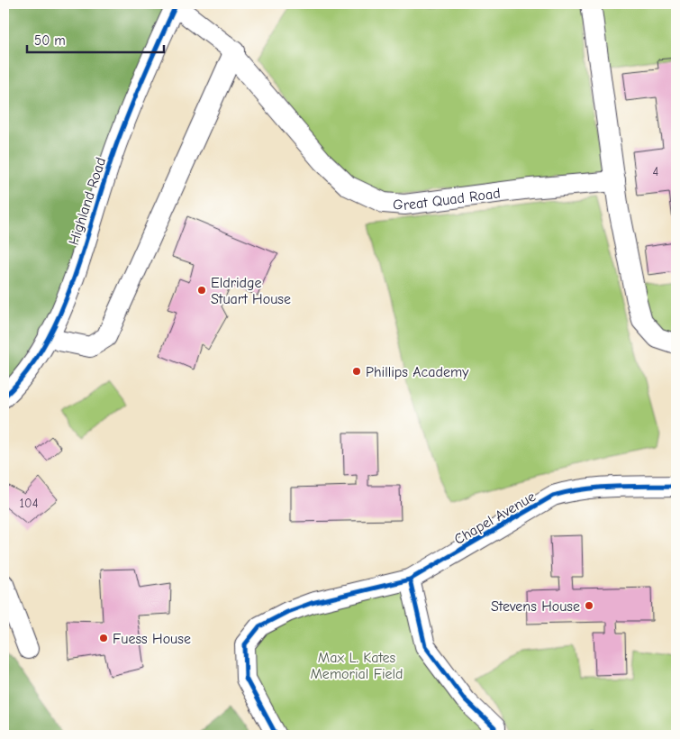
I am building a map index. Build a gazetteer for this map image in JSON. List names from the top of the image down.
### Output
{
  "streets": {
    "street": ["Great Quad Road", "Highland Road", "Chapel Avenue"]
  },
  "crossings": [
    ["Great Quad Road", "Highland Road"]
  ],
  "parks": ["Max L. Kates Memorial Field"],
  "places": [
    "Eldridge Stuart House",
    "Phillips Academy",
    "Stevens House",
    "Fuess House"
  ],
  "house_numbers": ["4", "104"],
  "scale_bar": "50 m"
}
